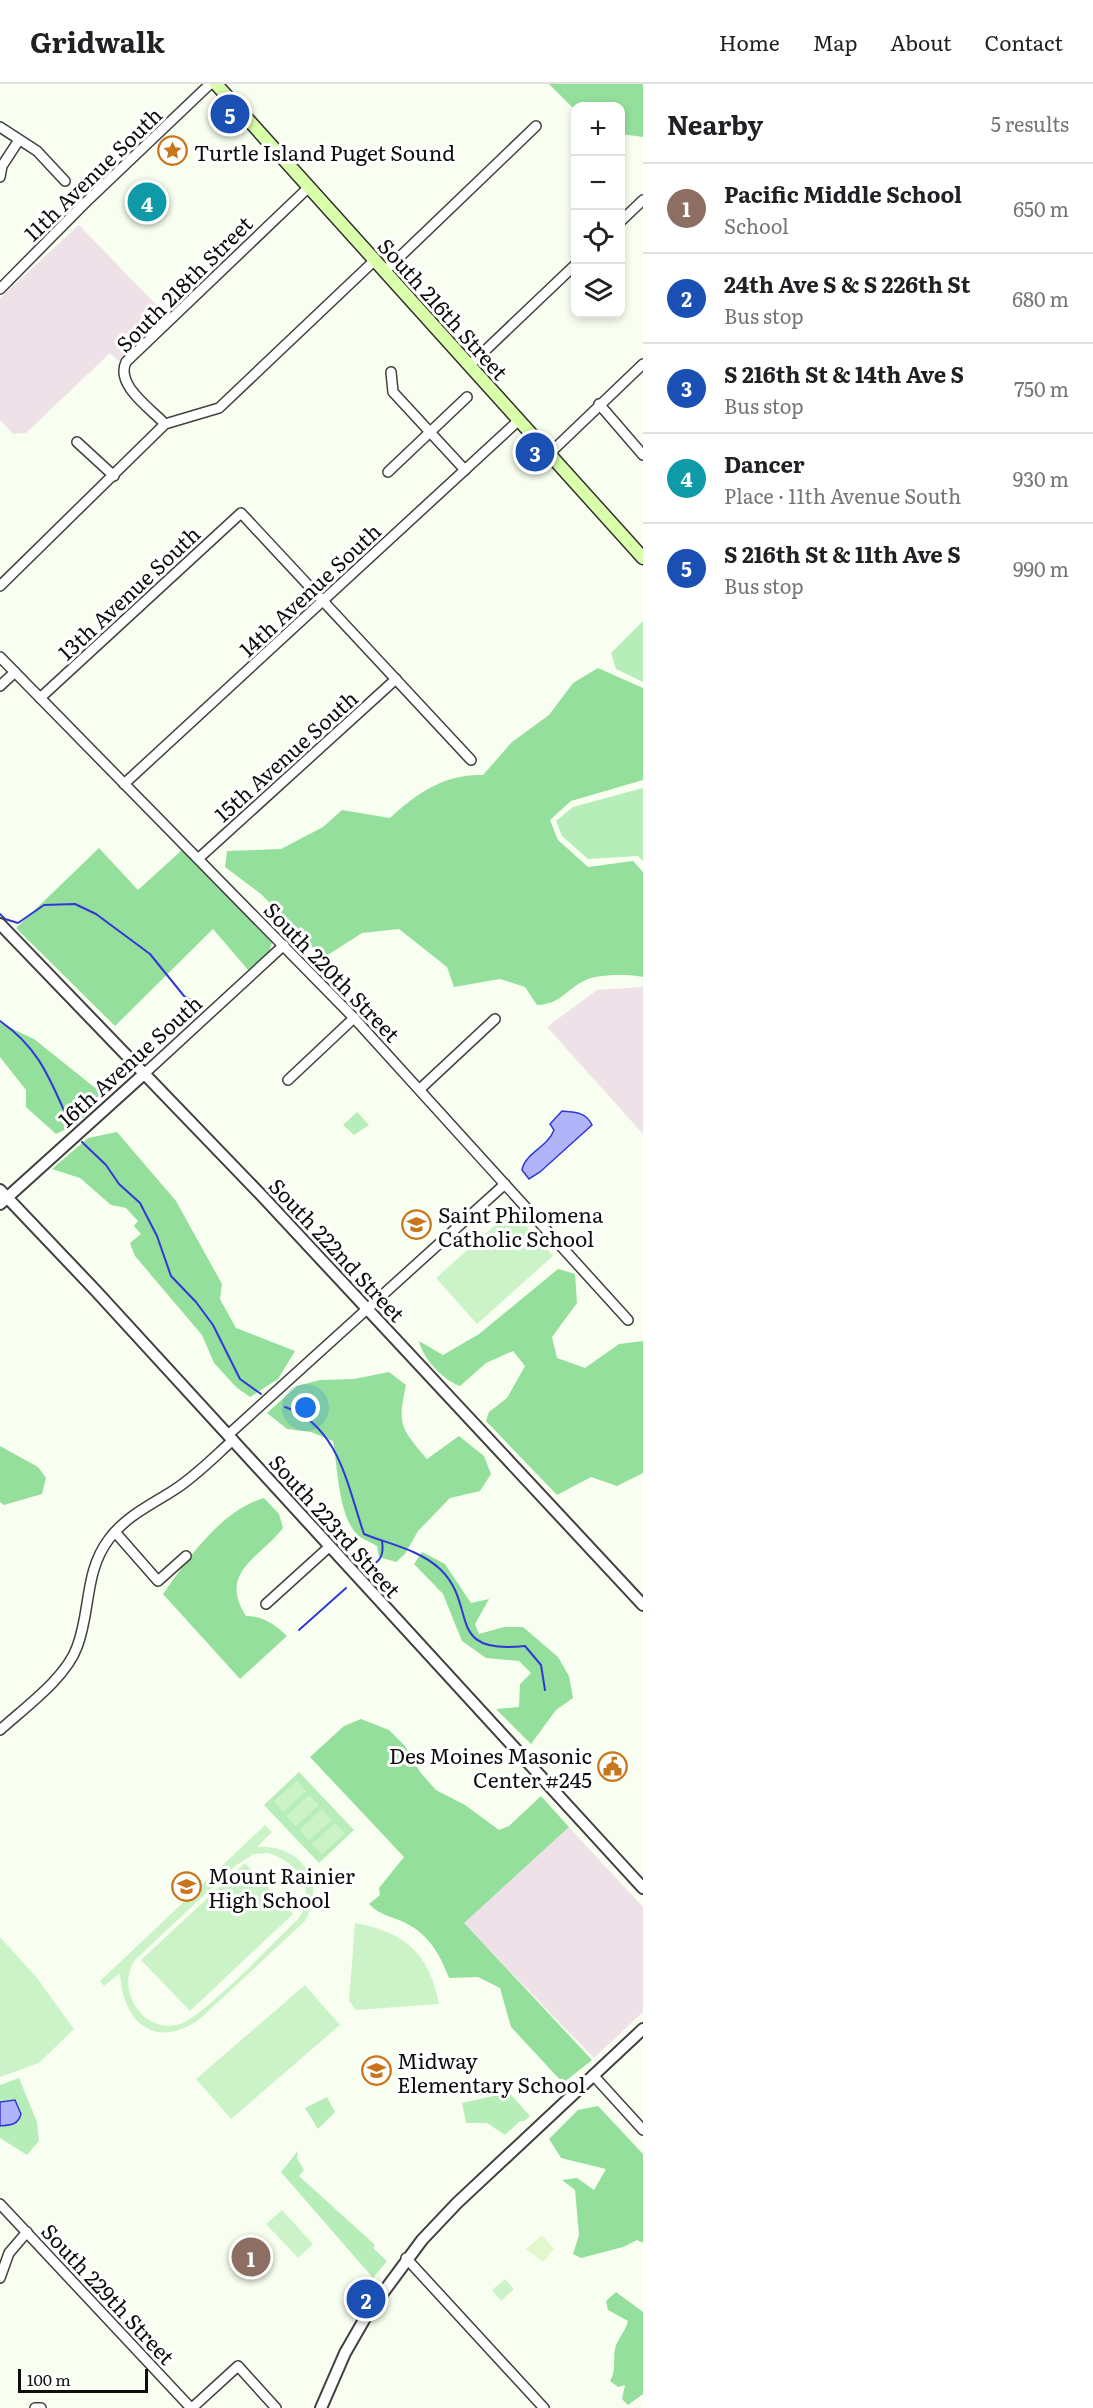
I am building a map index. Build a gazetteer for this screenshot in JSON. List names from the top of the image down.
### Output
{
  "streets": {
    "main road": ["South 216th Street"],
    "street": [
      "11th Avenue South",
      "South 218th Street",
      "14th Avenue South",
      "13th Avenue South",
      "15th Avenue South",
      "South 220th Street",
      "16th Avenue South",
      "South 222nd Street",
      "South 223rd Street",
      "South 229th Street"
    ]
  },
  "crossings": [
    ["South 218th Street", "South 216th Street"],
    ["South 216th Street", "14th Avenue South"],
    ["14th Avenue South", "13th Avenue South"],
    ["14th Avenue South", "South 220th Street"],
    ["13th Avenue South", "South 220th Street"],
    ["15th Avenue South", "South 220th Street"],
    ["South 220th Street", "16th Avenue South"],
    ["16th Avenue South", "South 222nd Street"],
    ["16th Avenue South", "South 223rd Street"]
  ],
  "places": {
    "place": ["Turtle Island Puget Sound"],
    "school or university": ["Saint Philomena Catholic School", "Mount Rainier High School", "Midway Elementary School"],
    "public building": ["Des Moines Masonic Center #245"]
  },
  "scale_bar": "100 m",
  "page": {
    "header": "Gridwalk",
    "nav": [
      "Home",
      "Map",
      "About",
      "Contact"
    ],
    "heading": ["Nearby", "5 results"],
    "pins": [
      "5",
      "4",
      "3",
      "1",
      "2"
    ],
    "map_buttons": ["+", "−"],
    "list": [
      {
        "mark": "1",
        "name": "Pacific Middle School",
        "note": "School",
        "value": "650 m"
      },
      {
        "mark": "2",
        "name": "24th Ave S & S 226th St",
        "note": "Bus stop",
        "value": "680 m"
      },
      {
        "mark": "3",
        "name": "S 216th St & 14th Ave S",
        "note": "Bus stop",
        "value": "750 m"
      },
      {
        "mark": "4",
        "name": "Dancer",
        "note": "Place · 11th Avenue South",
        "value": "930 m"
      },
      {
        "mark": "5",
        "name": "S 216th St & 11th Ave S",
        "note": "Bus stop",
        "value": "990 m"
      }
    ],
    "scale": "100 m"
  }
}
